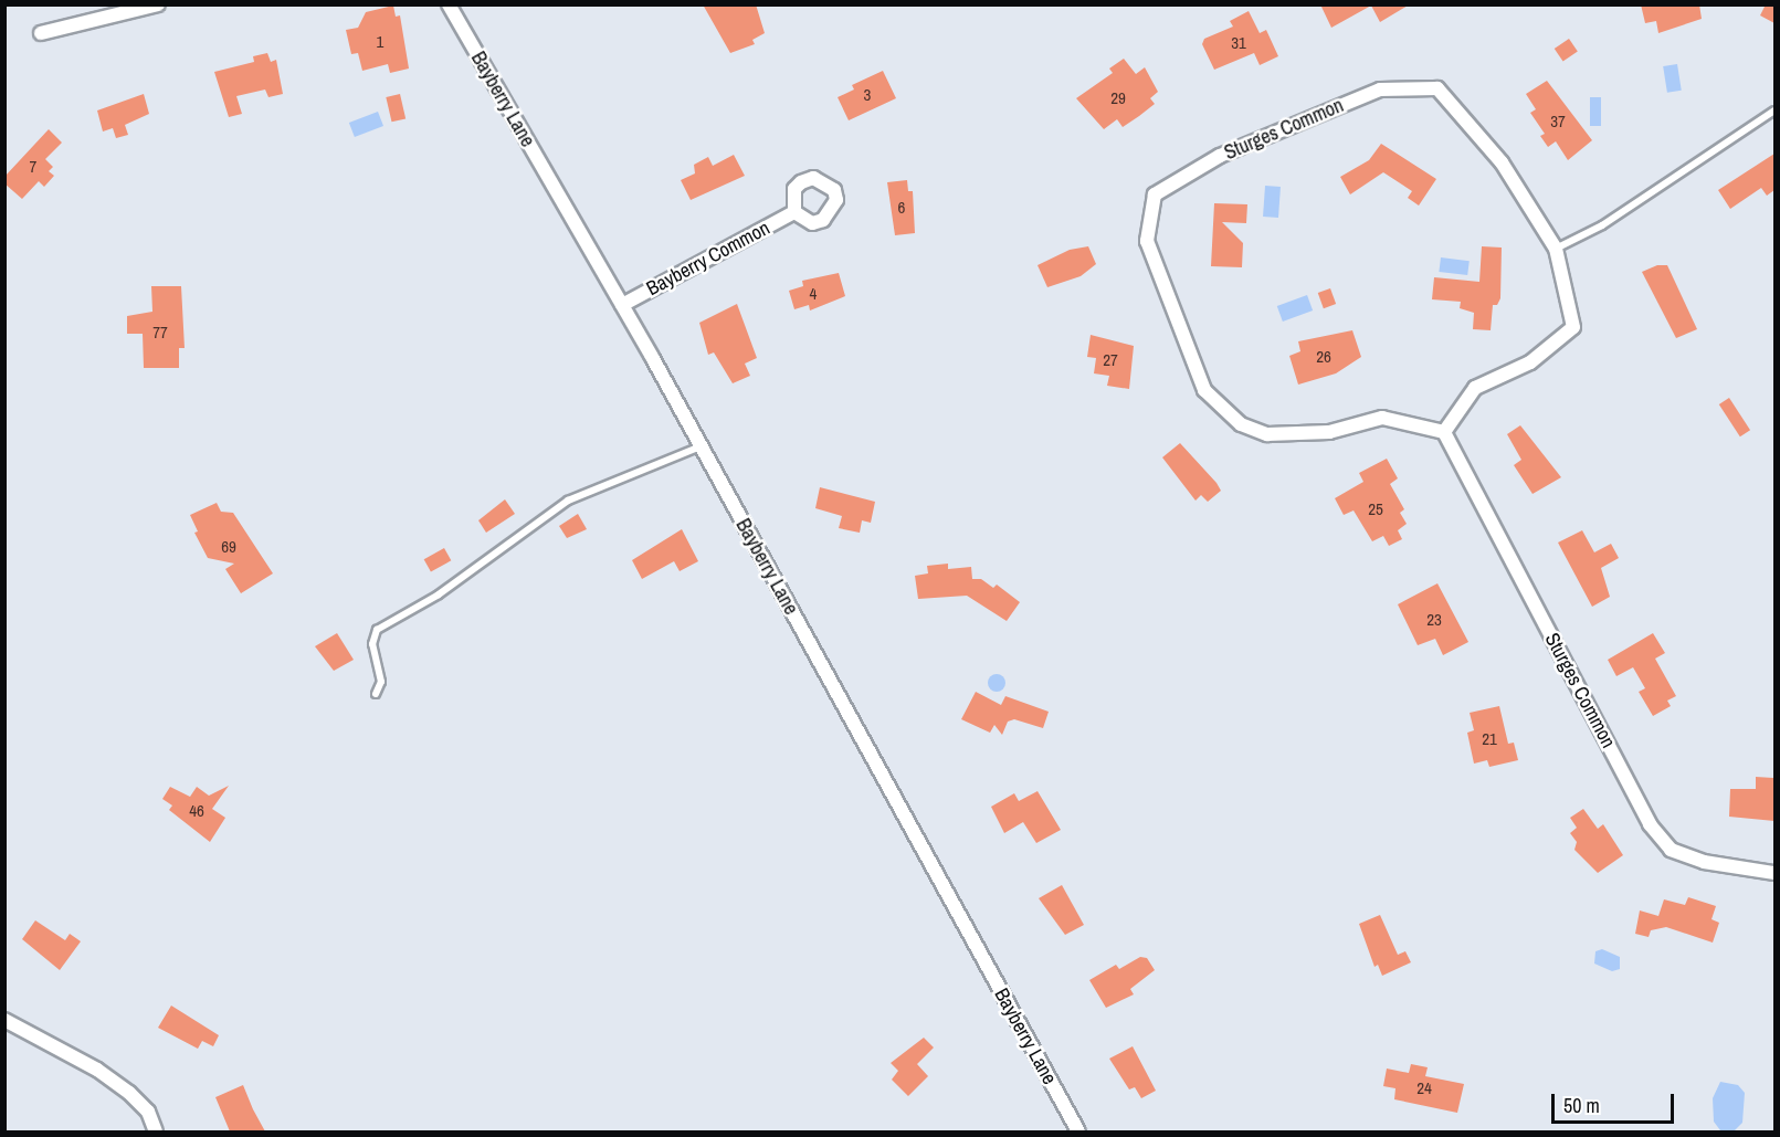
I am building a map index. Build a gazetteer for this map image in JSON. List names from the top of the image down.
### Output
{
  "streets": {
    "street": ["Bayberry Lane", "Sturges Common", "Bayberry Common"]
  },
  "crossings": [
    ["Bayberry Lane", "Bayberry Common"]
  ],
  "house_numbers": [
    "1",
    "31",
    "3",
    "29",
    "37",
    "7",
    "6",
    "4",
    "77",
    "26",
    "27",
    "25",
    "69",
    "23",
    "21",
    "46",
    "24"
  ],
  "scale_bar": "50 m"
}
